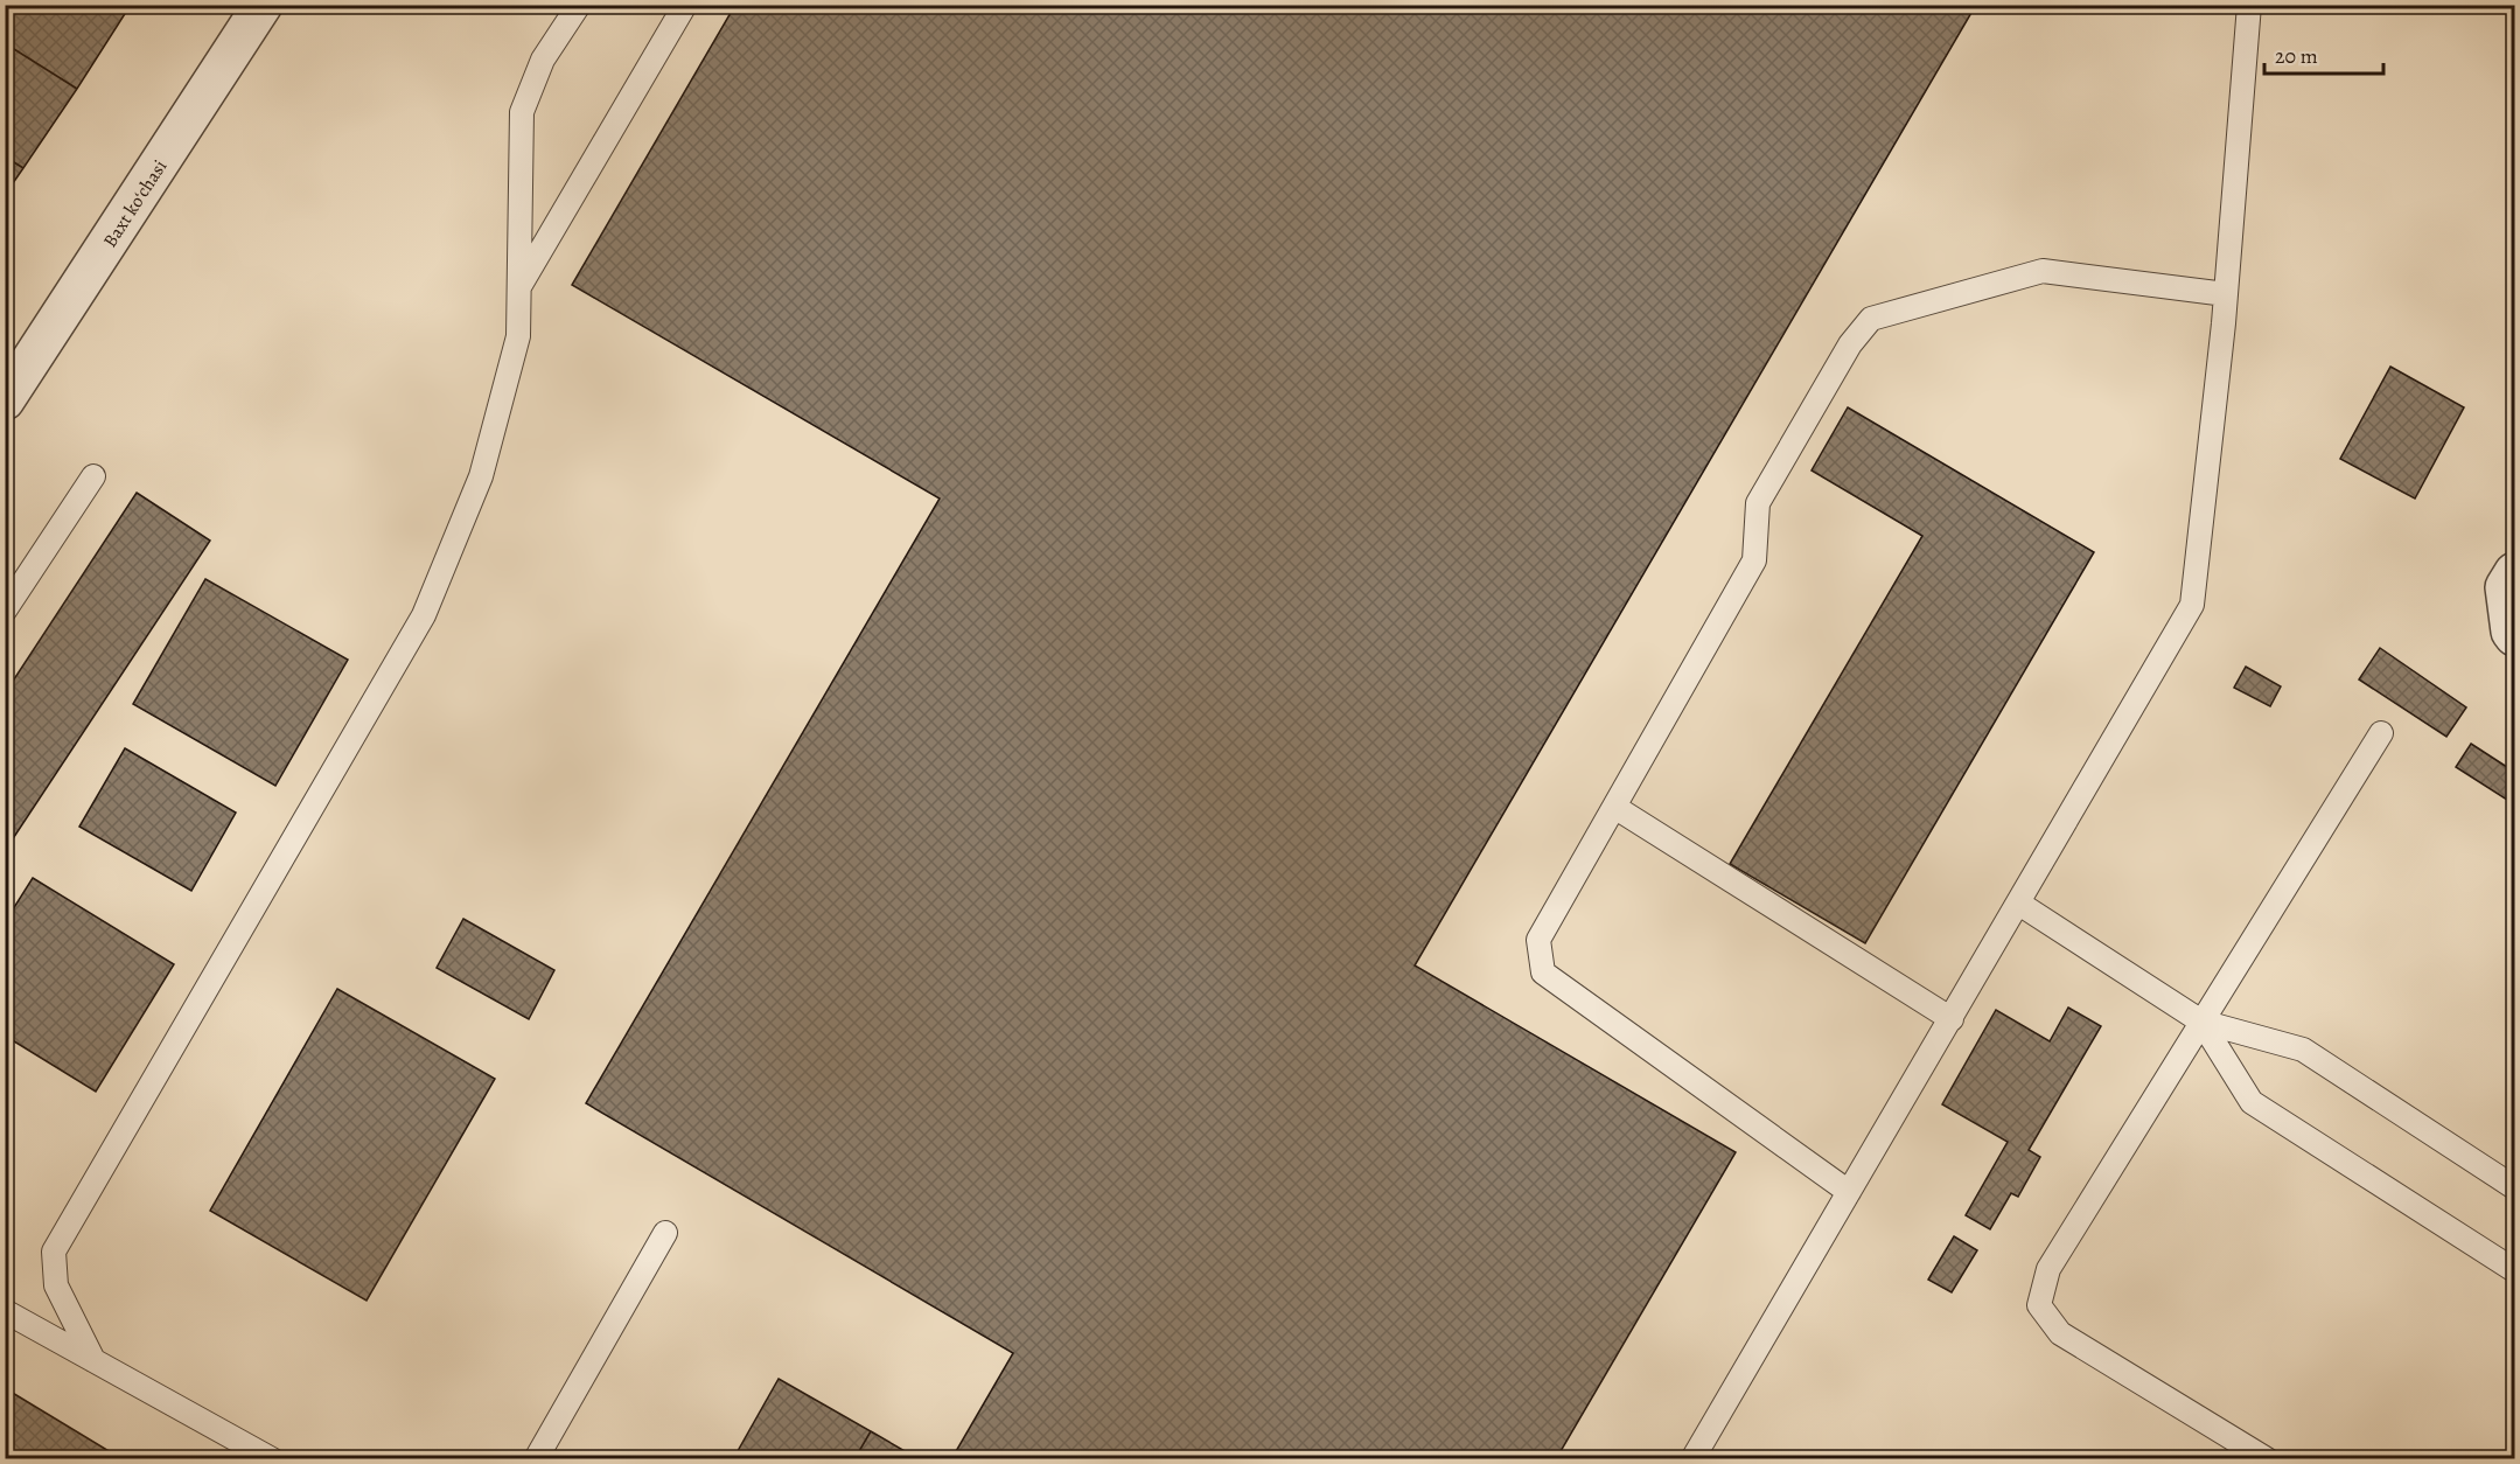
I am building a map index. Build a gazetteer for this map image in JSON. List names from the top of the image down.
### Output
{
  "streets": {
    "street": ["Baxt koʻchasi"]
  },
  "scale_bar": "20 m"
}
